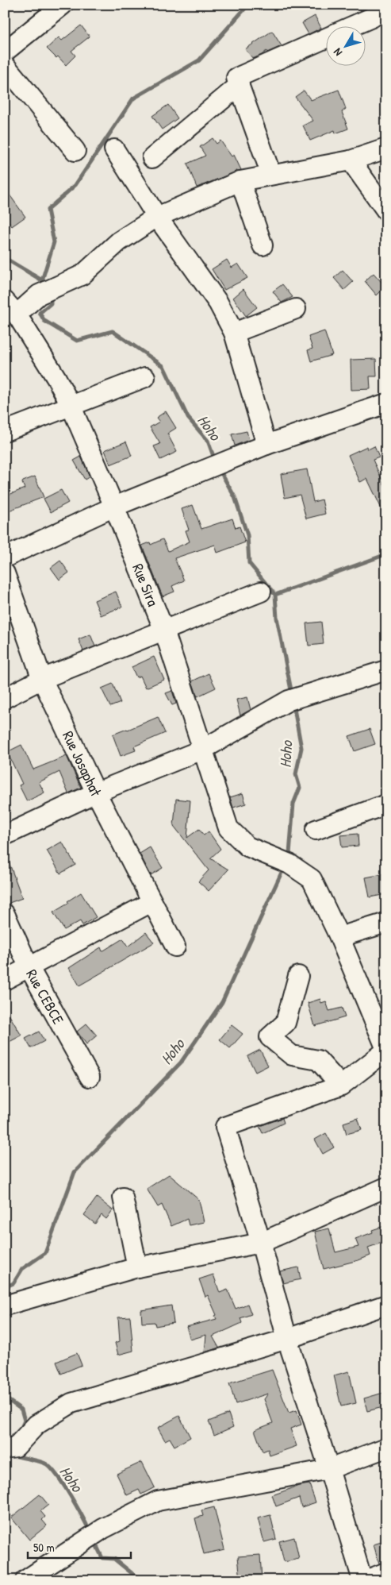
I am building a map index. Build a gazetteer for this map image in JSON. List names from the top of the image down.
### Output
{
  "streets": {
    "street": ["Rue Sira", "Rue Josaphat", "Rue CEBCE"]
  },
  "water": ["Hoho"],
  "scale_bar": "50 m",
  "north": "bottom left"
}
